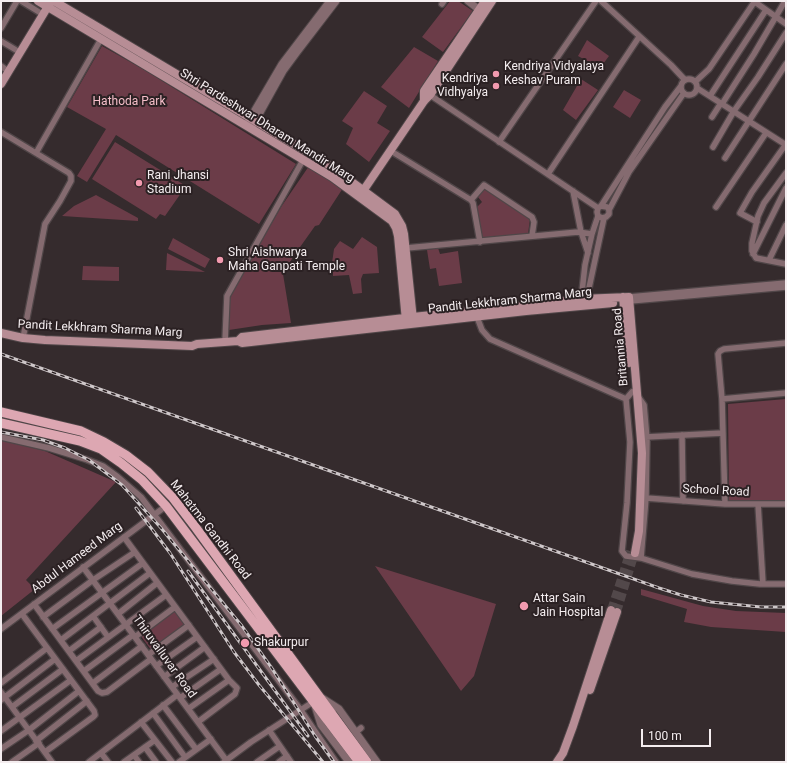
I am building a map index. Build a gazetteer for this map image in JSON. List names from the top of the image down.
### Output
{
  "streets": {
    "main road": [
      "Shri Pardeshwar Dharam Mandir Marg",
      "Pandit Lekkhram Sharma Marg",
      "Britannia Road",
      "Mahatma Gandhi Road"
    ],
    "street": ["School Road", "Abdul Hameed Marg", "Thiruvalluvar Road"]
  },
  "crossings": [
    ["Shri Pardeshwar Dharam Mandir Marg", "Pandit Lekkhram Sharma Marg"],
    ["Pandit Lekkhram Sharma Marg", "Britannia Road"],
    ["Mahatma Gandhi Road", "Abdul Hameed Marg"],
    ["Abdul Hameed Marg", "Thiruvalluvar Road"]
  ],
  "parks": ["Hathoda Park"],
  "places": [
    "Kendriya Vidyalaya Keshav Puram",
    "Kendriya Vidhyalya",
    "Rani Jhansi Stadium",
    "Shri Aishwarya Maha Ganpati Temple",
    "Attar Sain Jain Hospital",
    "Shakurpur"
  ],
  "scale_bar": "100 m"
}
